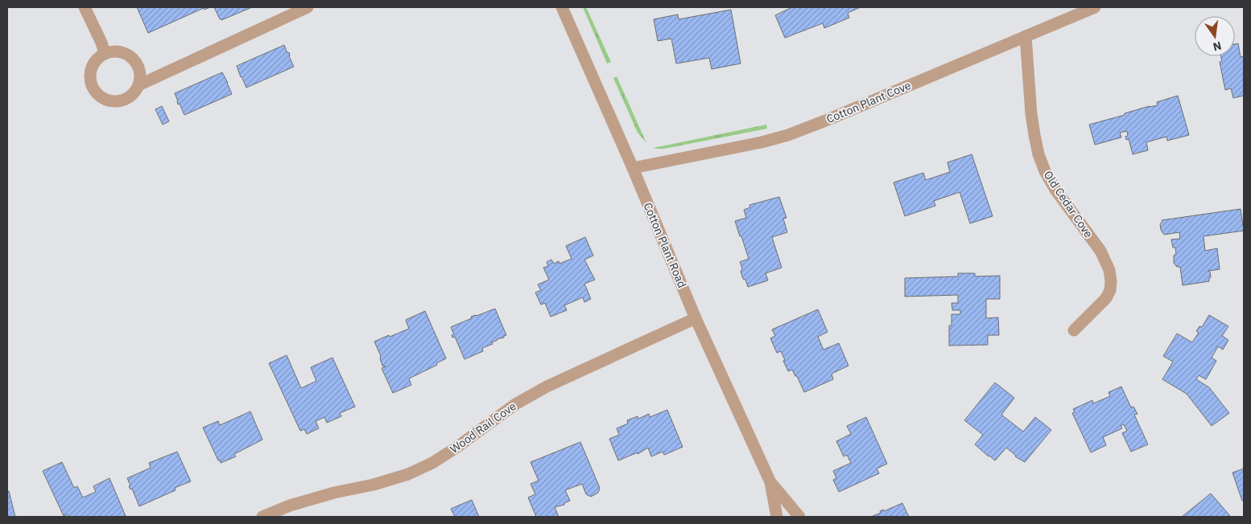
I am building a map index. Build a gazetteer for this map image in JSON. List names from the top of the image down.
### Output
{
  "streets": {
    "street": [
      "Cotton Plant Cove",
      "Old Cedar Cove",
      "Cotton Plant Road",
      "Wood Rail Cove"
    ]
  },
  "crossings": [
    ["Cotton Plant Cove", "Old Cedar Cove"],
    ["Cotton Plant Cove", "Cotton Plant Road"],
    ["Cotton Plant Road", "Wood Rail Cove"]
  ],
  "north": "bottom"
}
